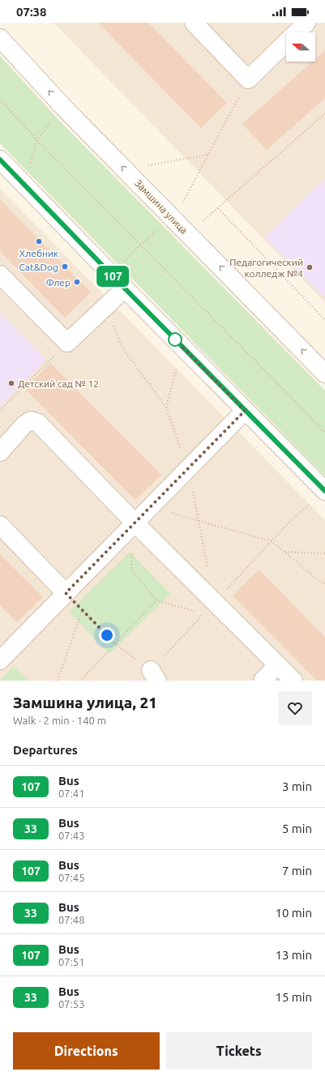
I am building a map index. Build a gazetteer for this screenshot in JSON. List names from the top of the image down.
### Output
{
  "streets": {
    "street": ["Замшина улица"]
  },
  "places": [
    "Хлебник",
    "Cat&Dog",
    "Педагогический колледж №4",
    "Флер",
    "Детский сад № 12"
  ],
  "lines": ["bus line 107"],
  "north": "left",
  "page": {
    "status": "07:38",
    "on_map": "107",
    "heading": [
      ["Замшина улица, 21", "Walk · 2 min · 140 m"],
      "Departures"
    ],
    "list": [
      {
        "mark": "107",
        "name": "Bus",
        "note": "07:41",
        "value": "3 min"
      },
      {
        "mark": "33",
        "name": "Bus",
        "note": "07:43",
        "value": "5 min"
      },
      {
        "mark": "107",
        "name": "Bus",
        "note": "07:45",
        "value": "7 min"
      },
      {
        "mark": "33",
        "name": "Bus",
        "note": "07:48",
        "value": "10 min"
      },
      {
        "mark": "107",
        "name": "Bus",
        "note": "07:51",
        "value": "13 min"
      },
      {
        "mark": "33",
        "name": "Bus",
        "note": "07:53",
        "value": "15 min"
      }
    ],
    "buttons": ["Directions", "Tickets"]
  }
}
